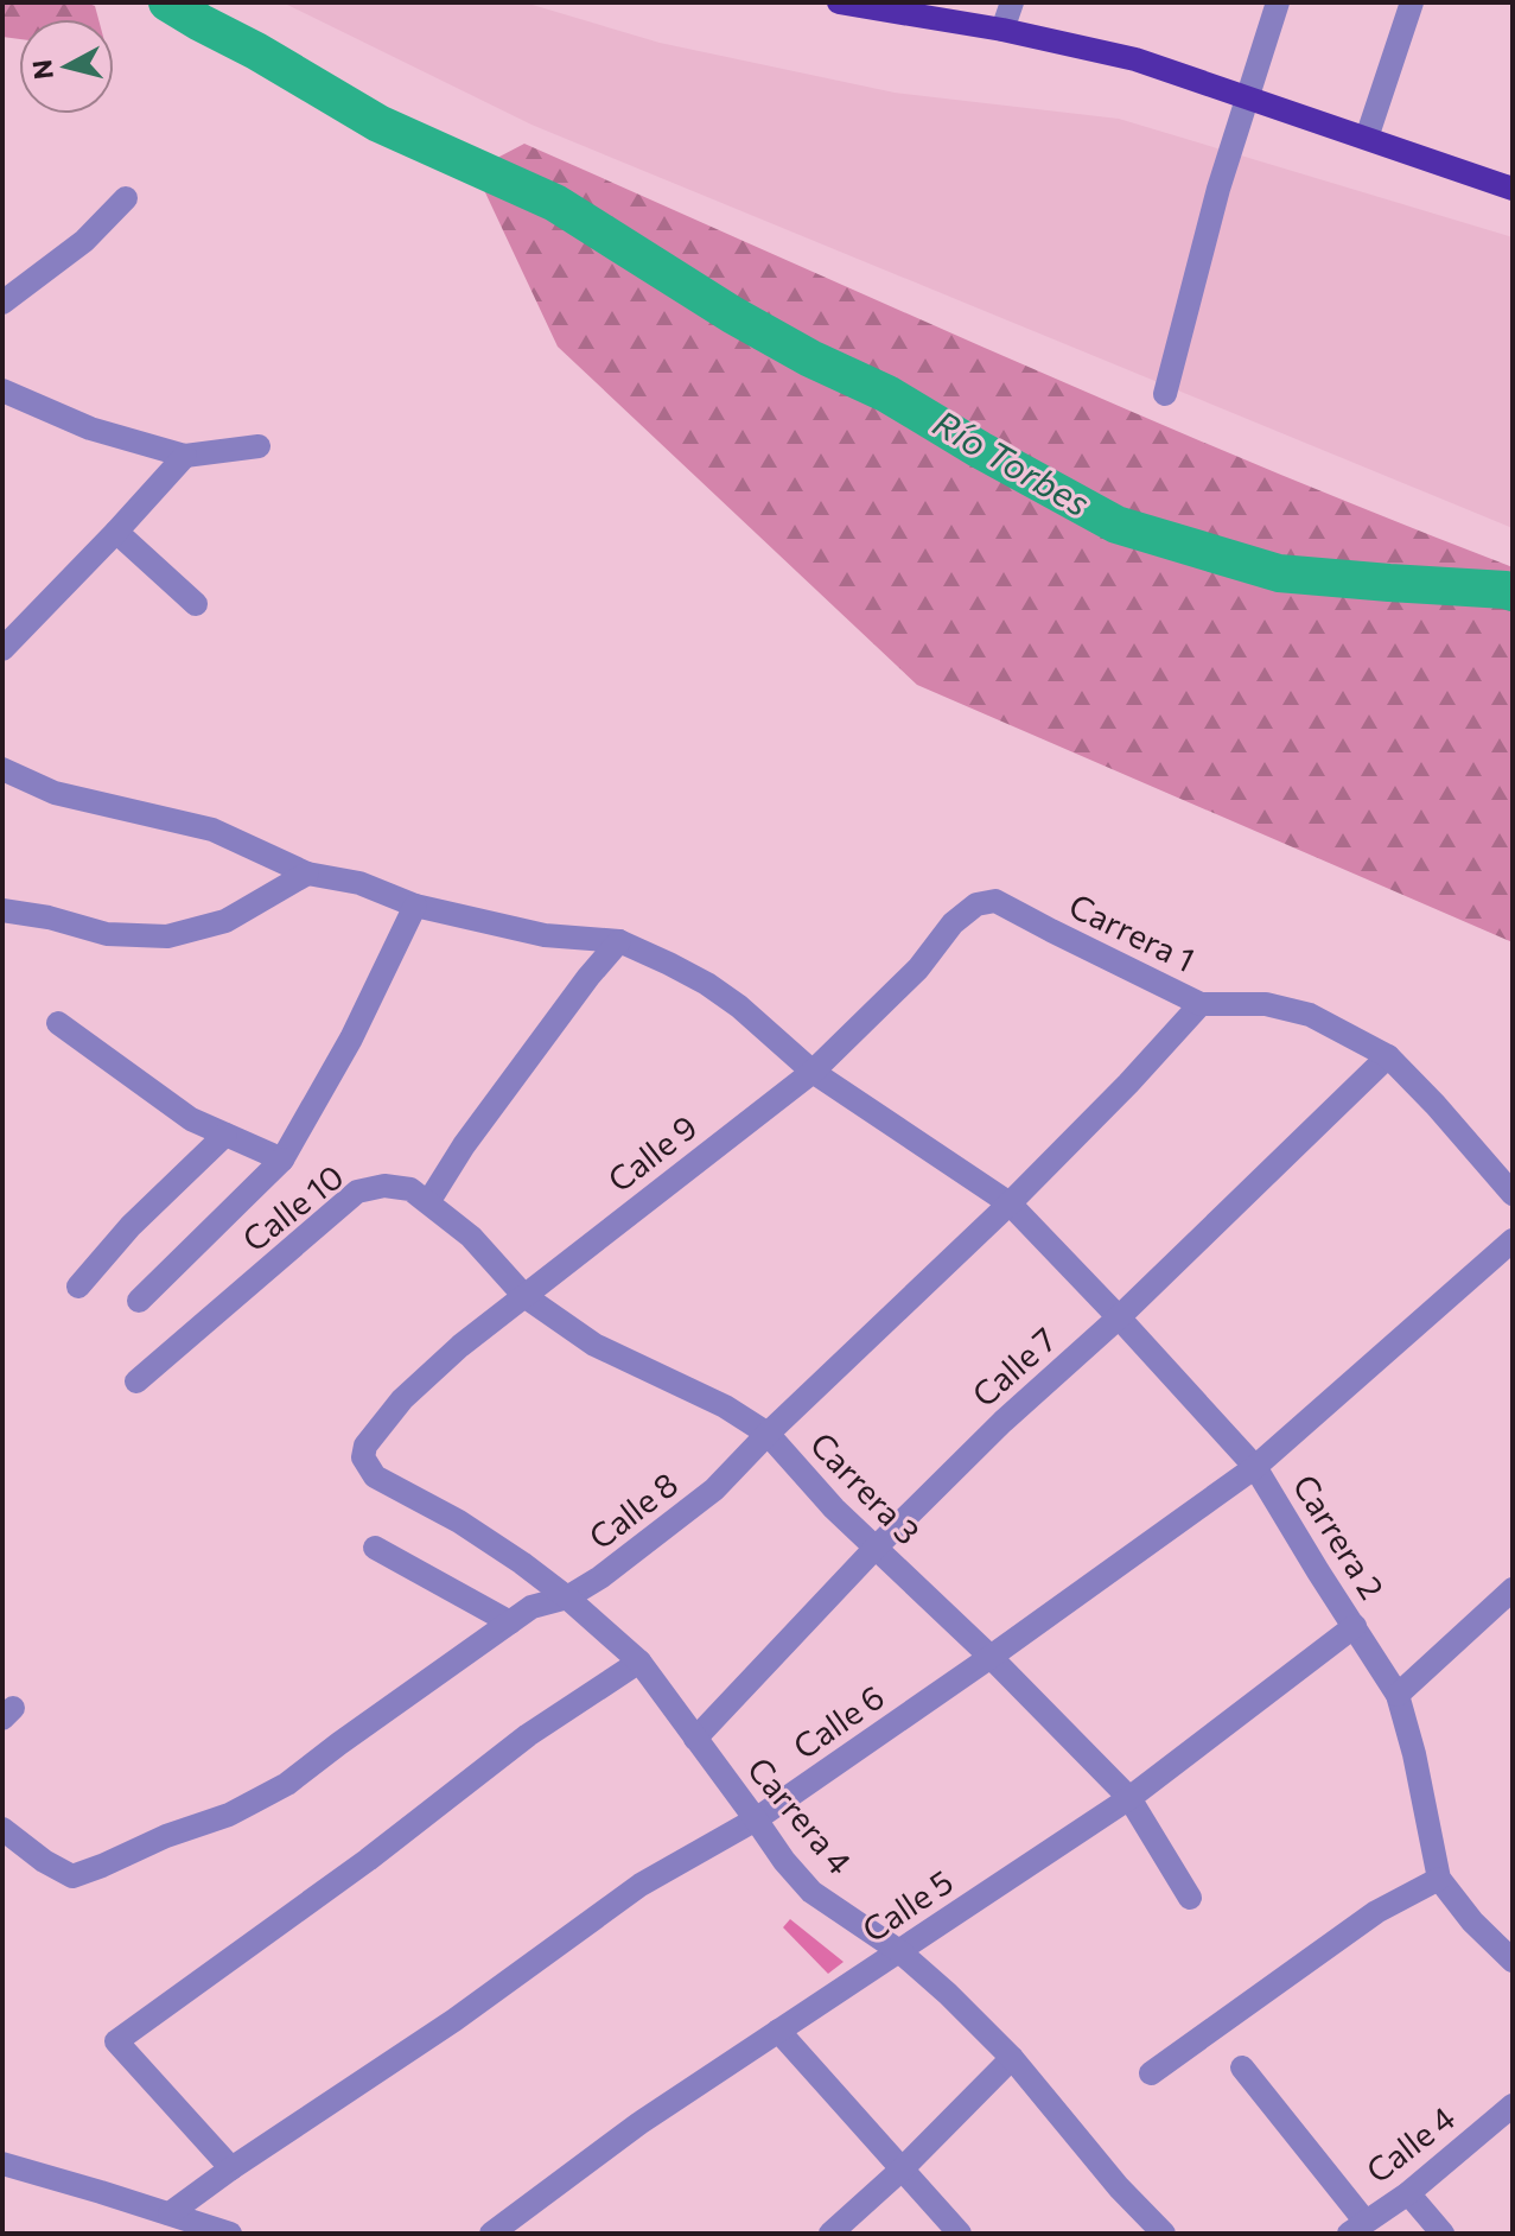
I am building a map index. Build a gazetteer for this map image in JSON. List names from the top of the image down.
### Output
{
  "streets": {
    "street": [
      "Carrera 1",
      "Calle 9",
      "Calle 10",
      "Calle 7",
      "Carrera 3",
      "Calle 8",
      "Carrera 2",
      "Calle 6",
      "Carrera 4",
      "Calle 5",
      "Calle 4"
    ]
  },
  "crossings": [
    ["Carrera 1", "Calle 9"],
    ["Carrera 1", "Calle 7"],
    ["Carrera 1", "Calle 8"],
    ["Calle 9", "Carrera 3"],
    ["Calle 9", "Carrera 2"],
    ["Calle 9", "Carrera 4"],
    ["Calle 10", "Carrera 3"],
    ["Calle 7", "Carrera 3"],
    ["Calle 7", "Carrera 2"],
    ["Calle 7", "Carrera 4"],
    ["Carrera 3", "Calle 8"],
    ["Carrera 3", "Calle 6"],
    ["Carrera 3", "Calle 5"],
    ["Calle 8", "Carrera 2"],
    ["Calle 8", "Carrera 4"],
    ["Carrera 2", "Calle 6"],
    ["Carrera 2", "Calle 5"],
    ["Calle 6", "Carrera 4"],
    ["Carrera 4", "Calle 5"]
  ],
  "water": ["Río Torbes"],
  "north": "left"
}
